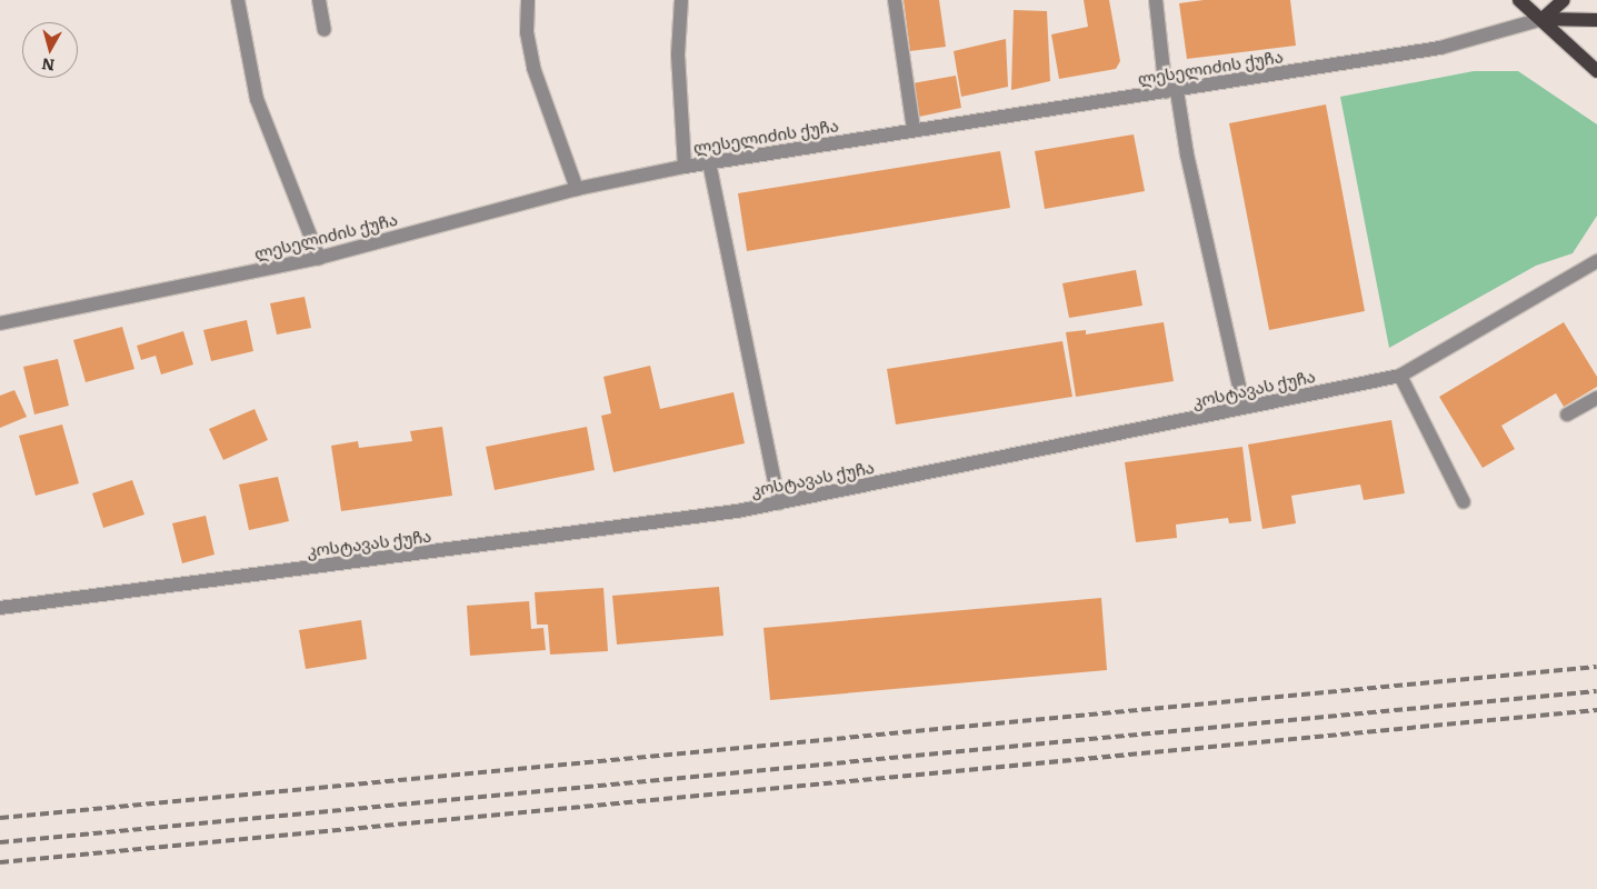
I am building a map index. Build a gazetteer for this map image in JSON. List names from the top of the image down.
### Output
{
  "streets": {
    "street": ["ლესელიძის ქუჩა", "კოსტავას ქუჩა"]
  },
  "north": "bottom"
}
